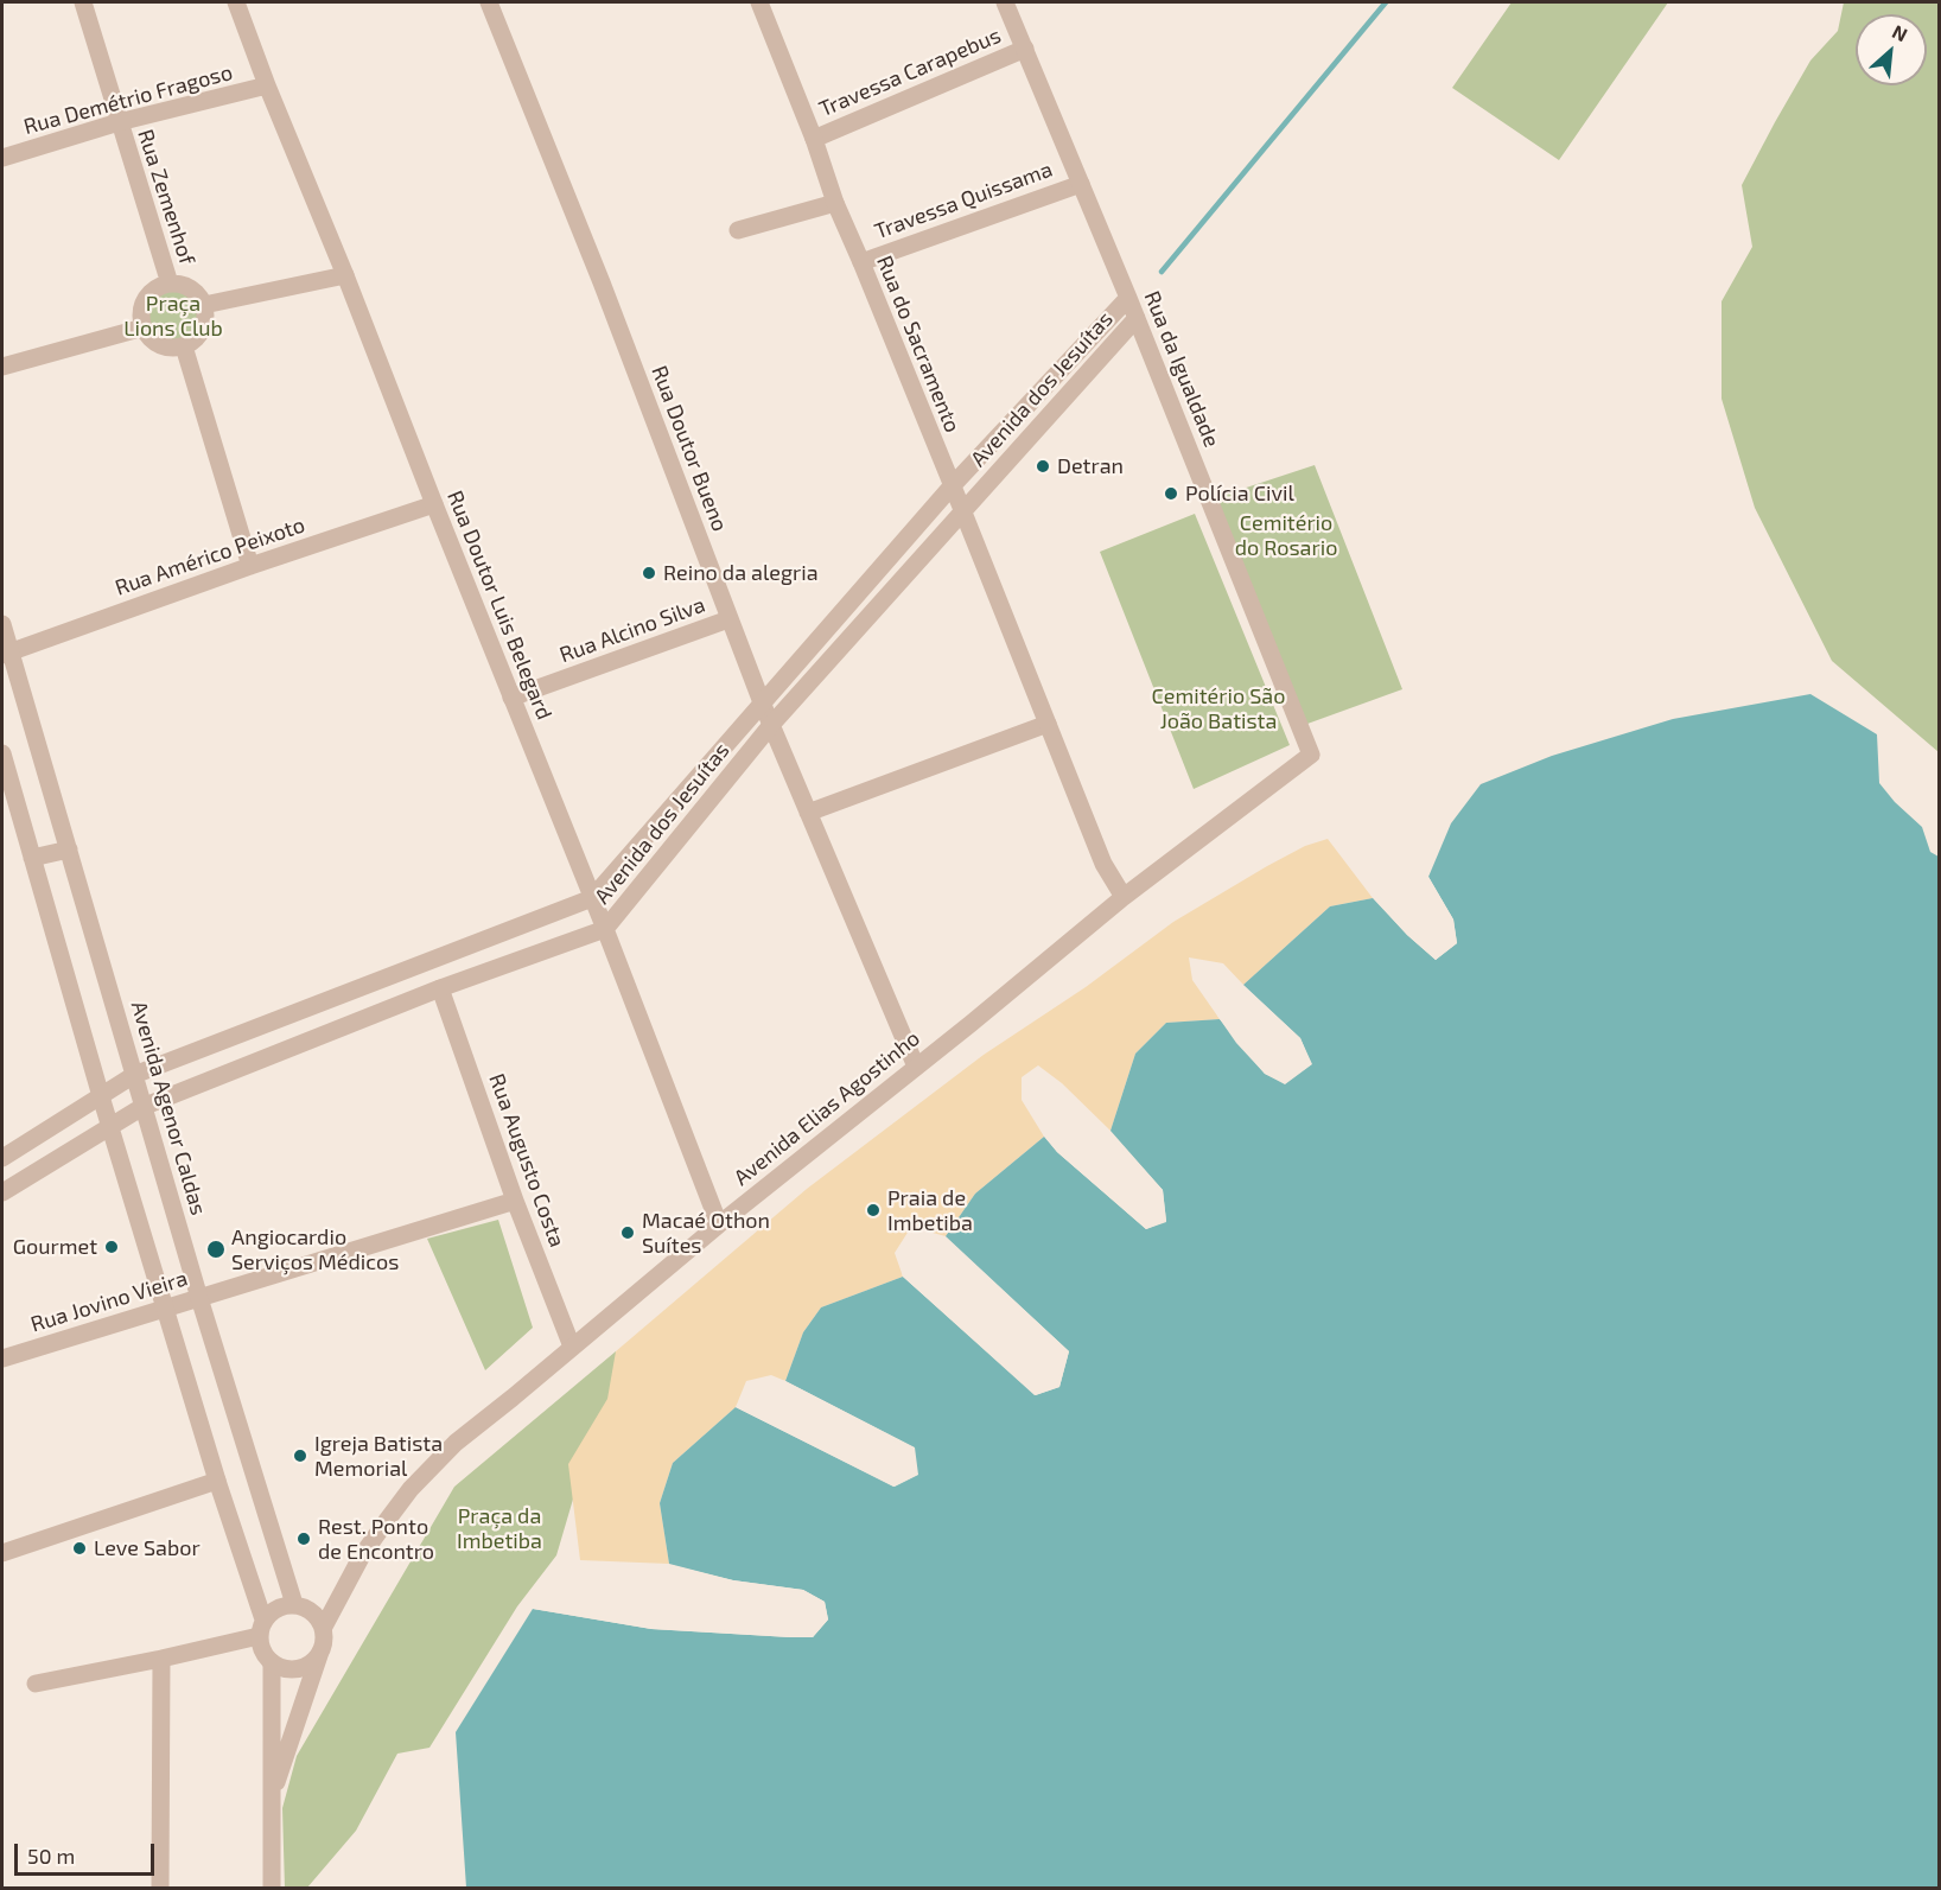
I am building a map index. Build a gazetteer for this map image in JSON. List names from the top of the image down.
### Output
{
  "streets": {
    "street": [
      "Travessa Carapebus",
      "Rua Demétrio Fragoso",
      "Rua Zemenhof",
      "Travessa Quissama",
      "Rua do Sacramento",
      "Rua da Igualdade",
      "Avenida dos Jesuítas",
      "Rua Doutor Bueno",
      "Rua Américo Peixoto",
      "Rua Doutor Luis Belegard",
      "Rua Alcino Silva",
      "Avenida Agenor Caldas",
      "Avenida Elias Agostinho",
      "Rua Augusto Costa",
      "Rua Jovino Vieira"
    ]
  },
  "crossings": [
    ["Travessa Carapebus", "Rua do Sacramento"],
    ["Travessa Carapebus", "Rua da Igualdade"],
    ["Rua Demétrio Fragoso", "Rua Zemenhof"],
    ["Rua Demétrio Fragoso", "Rua Doutor Luis Belegard"],
    ["Travessa Quissama", "Rua do Sacramento"],
    ["Travessa Quissama", "Rua da Igualdade"],
    ["Rua do Sacramento", "Avenida dos Jesuítas"],
    ["Rua do Sacramento", "Avenida Elias Agostinho"],
    ["Rua da Igualdade", "Avenida dos Jesuítas"],
    ["Rua da Igualdade", "Avenida Elias Agostinho"],
    ["Avenida dos Jesuítas", "Rua Doutor Bueno"],
    ["Avenida dos Jesuítas", "Rua Doutor Luis Belegard"],
    ["Avenida dos Jesuítas", "Avenida Agenor Caldas"],
    ["Avenida dos Jesuítas", "Rua Augusto Costa"],
    ["Rua Doutor Bueno", "Rua Alcino Silva"],
    ["Rua Doutor Bueno", "Avenida Elias Agostinho"],
    ["Rua Américo Peixoto", "Rua Doutor Luis Belegard"],
    ["Rua Américo Peixoto", "Avenida Agenor Caldas"],
    ["Rua Doutor Luis Belegard", "Rua Alcino Silva"],
    ["Rua Doutor Luis Belegard", "Avenida Elias Agostinho"],
    ["Avenida Agenor Caldas", "Avenida Elias Agostinho"],
    ["Avenida Agenor Caldas", "Rua Jovino Vieira"],
    ["Avenida Elias Agostinho", "Rua Augusto Costa"],
    ["Rua Augusto Costa", "Rua Jovino Vieira"]
  ],
  "parks": [
    "Praça Lions Club",
    "Cemitério do Rosario",
    "Cemitério São João Batista",
    "Praça da Imbetiba"
  ],
  "places": [
    "Detran",
    "Polícia Civil",
    "Reino da alegria",
    "Praia de Imbetiba",
    "Macaé Othon Suítes",
    "Gourmet",
    "Angiocardio Serviços Médicos",
    "Igreja Batista Memorial",
    "Rest. Ponto de Encontro",
    "Leve Sabor"
  ],
  "scale_bar": "50 m",
  "north": "top right"
}
